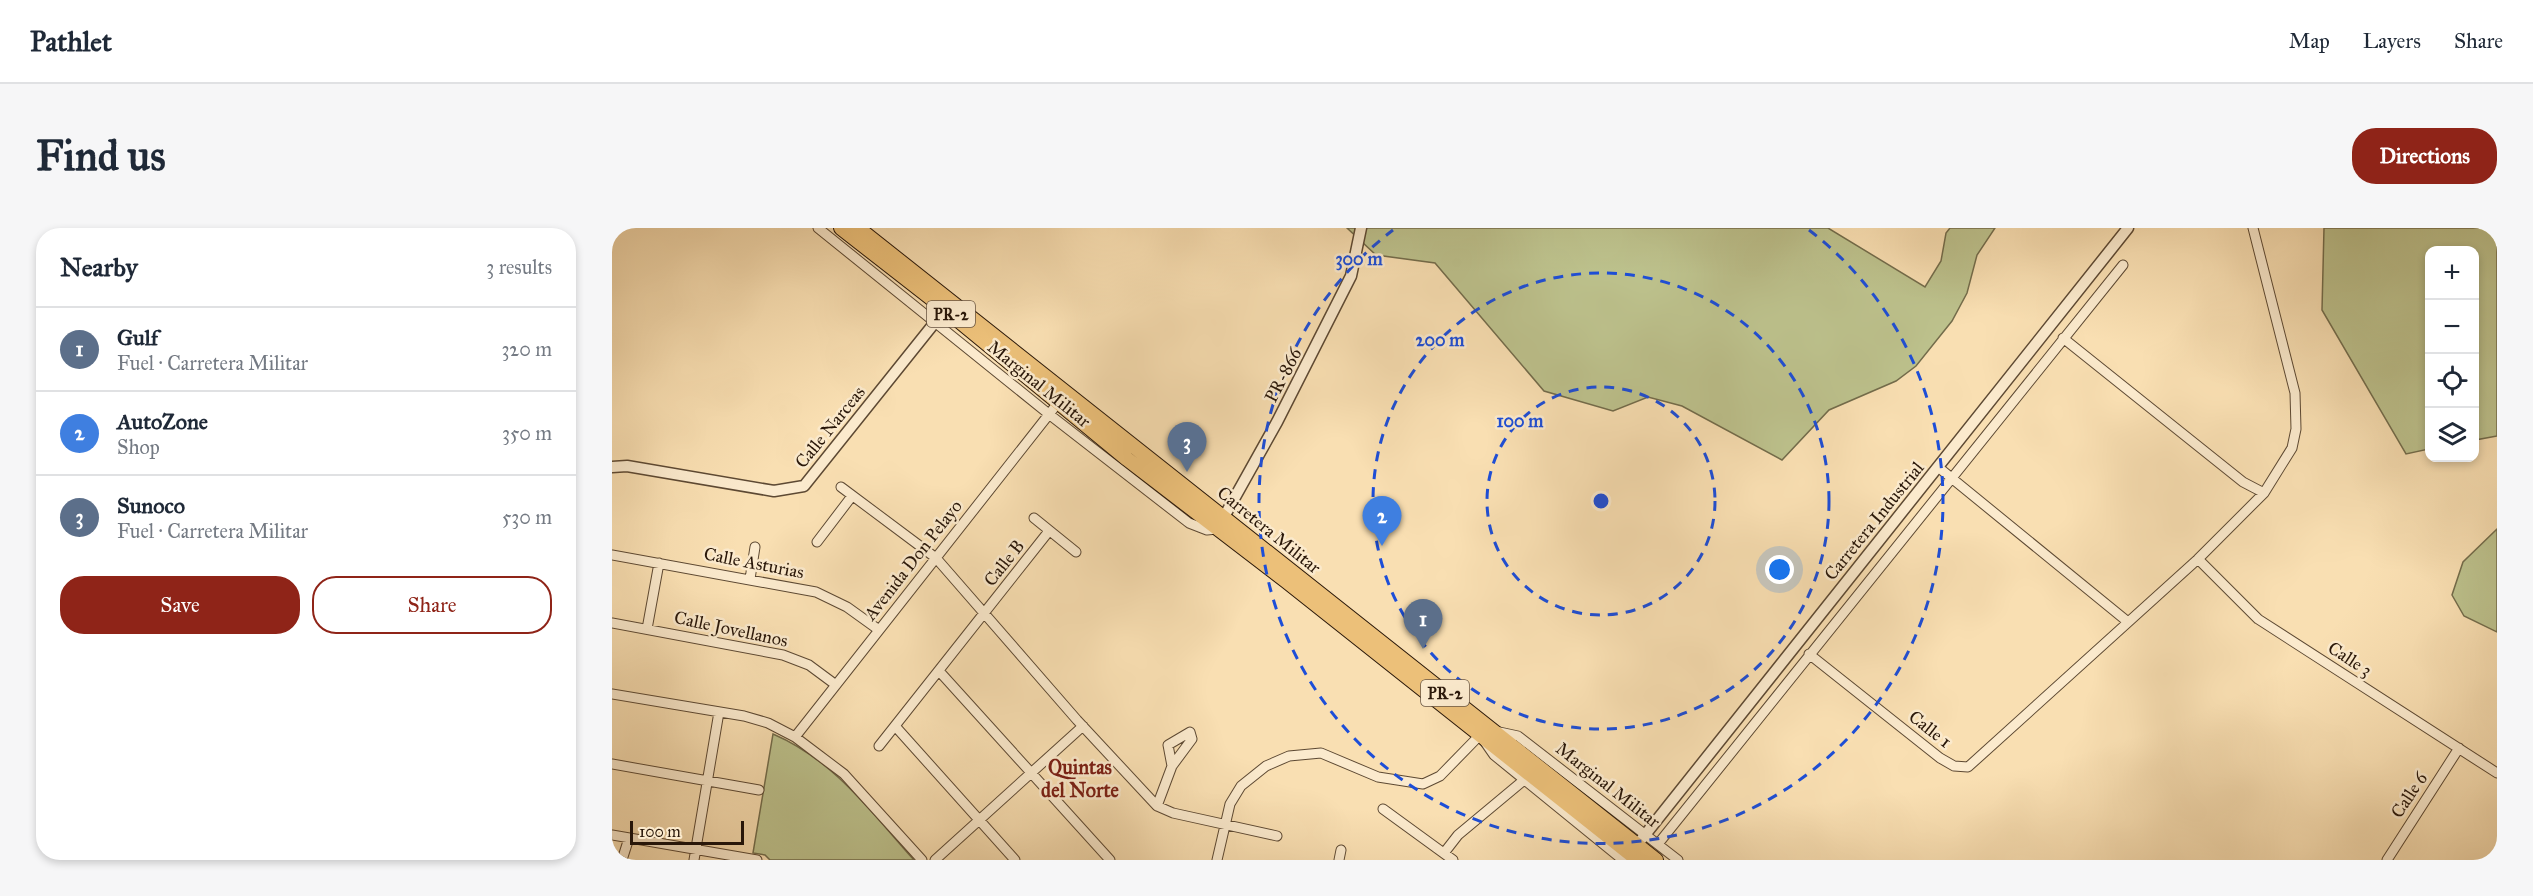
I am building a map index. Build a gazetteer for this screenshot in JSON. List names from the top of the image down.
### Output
{
  "streets": {
    "main road": ["PR-2", "Carretera Militar"],
    "street": [
      "PR-866",
      "Marginal Militar",
      "Calle Narceas",
      "Carretera Industrial",
      "Avenida Don Pelayo",
      "Calle Asturias",
      "Calle B",
      "Calle Jovellanos",
      "Calle 3",
      "Calle 1",
      "Calle 6"
    ]
  },
  "crossings": [
    ["PR-866", "Carretera Militar"],
    ["Marginal Militar", "Calle Narceas"],
    ["Marginal Militar", "Carretera Industrial"],
    ["Marginal Militar", "Carretera Militar"],
    ["Marginal Militar", "Avenida Don Pelayo"],
    ["Carretera Industrial", "Carretera Militar"],
    ["Carretera Militar", "Avenida Don Pelayo"],
    ["Avenida Don Pelayo", "Calle Asturias"],
    ["Avenida Don Pelayo", "Calle Jovellanos"],
    ["Calle 3", "Calle 1"],
    ["Calle 3", "Calle 6"]
  ],
  "districts": ["Quintas del Norte"],
  "scale_bar": "100 m",
  "page": {
    "header": "Pathlet",
    "nav": ["Map", "Layers", "Share"],
    "buttons": [
      "Directions",
      ["Save", "Share"]
    ],
    "title": "Find us",
    "heading": ["Nearby", "3 results"],
    "map_buttons": ["+", "−"],
    "list": [
      {
        "mark": "1",
        "name": "Gulf",
        "note": "Fuel · Carretera Militar",
        "value": "320 m"
      },
      {
        "mark": "2",
        "name": "AutoZone",
        "note": "Shop",
        "value": "350 m"
      },
      {
        "mark": "3",
        "name": "Sunoco",
        "note": "Fuel · Carretera Militar",
        "value": "530 m"
      }
    ],
    "pins": ["3", "2", "1"],
    "scale": "100 m"
  },
  "rings": ["300 m", "200 m", "100 m"]
}
